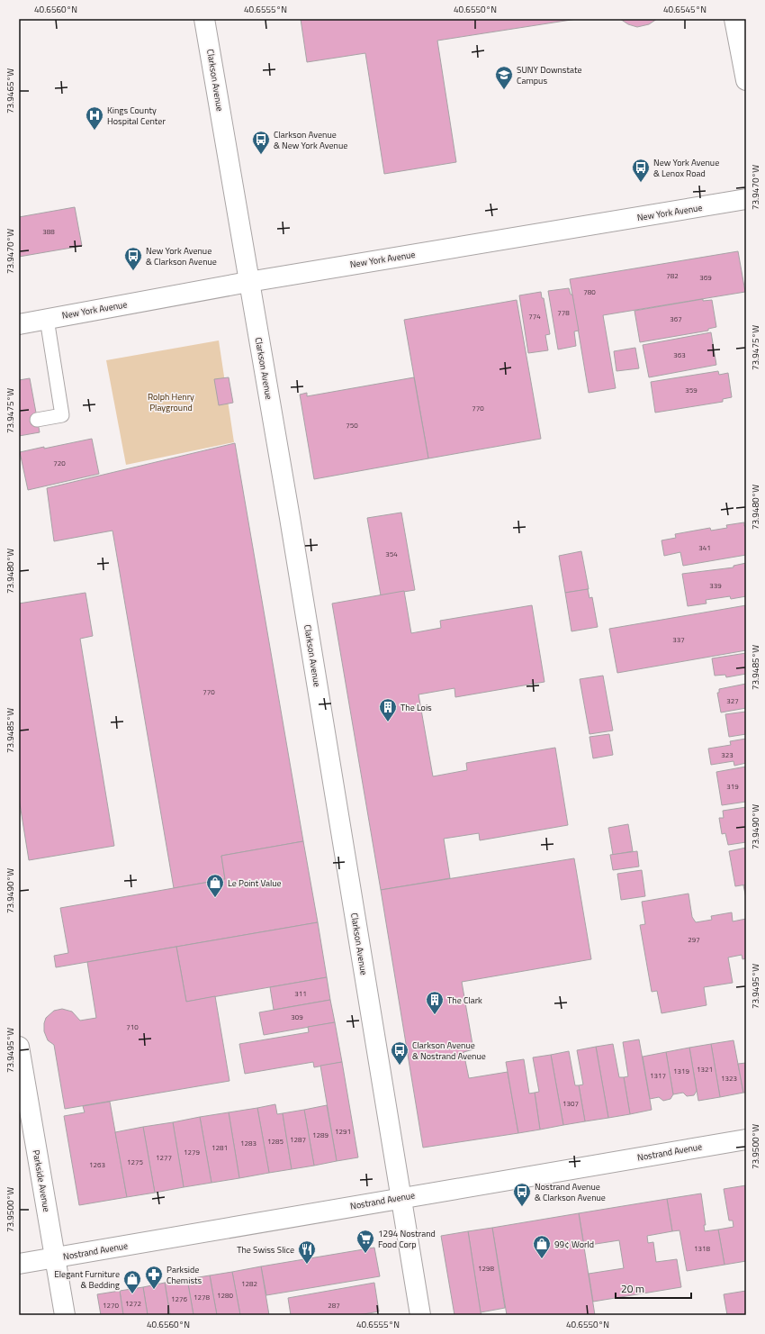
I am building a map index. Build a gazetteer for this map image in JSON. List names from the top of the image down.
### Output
{
  "streets": {
    "street": [
      "Clarkson Avenue",
      "New York Avenue",
      "Nostrand Avenue",
      "Parkside Avenue"
    ]
  },
  "crossings": [
    ["Clarkson Avenue", "New York Avenue"],
    ["Clarkson Avenue", "Nostrand Avenue"],
    ["Nostrand Avenue", "Parkside Avenue"]
  ],
  "parks": ["Rolph Henry Playground"],
  "places": {
    "school or university": ["SUNY Downstate Campus"],
    "hospital": ["Kings County Hospital Center"],
    "bus stop": [
      "Clarkson Avenue & New York Avenue",
      "New York Avenue & Lenox Road",
      "New York Avenue & Clarkson Avenue",
      "Clarkson Avenue & Nostrand Avenue",
      "Nostrand Avenue & Clarkson Avenue"
    ],
    "building": ["The Lois", "The Clark"],
    "shop": ["Le Point Value", "99¢ World", "Elegant Furniture & Bedding"],
    "supermarket": ["1294 Nostrand Food Corp"],
    "restaurant": ["The Swiss Slice"],
    "pharmacy": ["Parkside Chemists"]
  },
  "house_numbers": [
    "388",
    "782",
    "369",
    "780",
    "778",
    "774",
    "367",
    "363",
    "359",
    "770",
    "750",
    "720",
    "341",
    "354",
    "339",
    "337",
    "770",
    "327",
    "323",
    "319",
    "297",
    "311",
    "309",
    "710",
    "1321",
    "1319",
    "1317",
    "1323",
    "1307",
    "1291",
    "1289",
    "1287",
    "1285",
    "1283",
    "1281",
    "1279",
    "1277",
    "1275",
    "1263",
    "1318",
    "1298",
    "1282",
    "1280",
    "1278",
    "1276",
    "1272",
    "1270",
    "287"
  ],
  "scale_bar": "20 m",
  "coordinates": [
    "40.6560°N",
    "40.6555°N",
    "40.6550°N",
    "40.6545°N",
    "73.9465°W",
    "73.9470°W",
    "73.9475°W",
    "73.9480°W",
    "73.9485°W",
    "73.9490°W",
    "73.9495°W",
    "73.9500°W"
  ]
}
